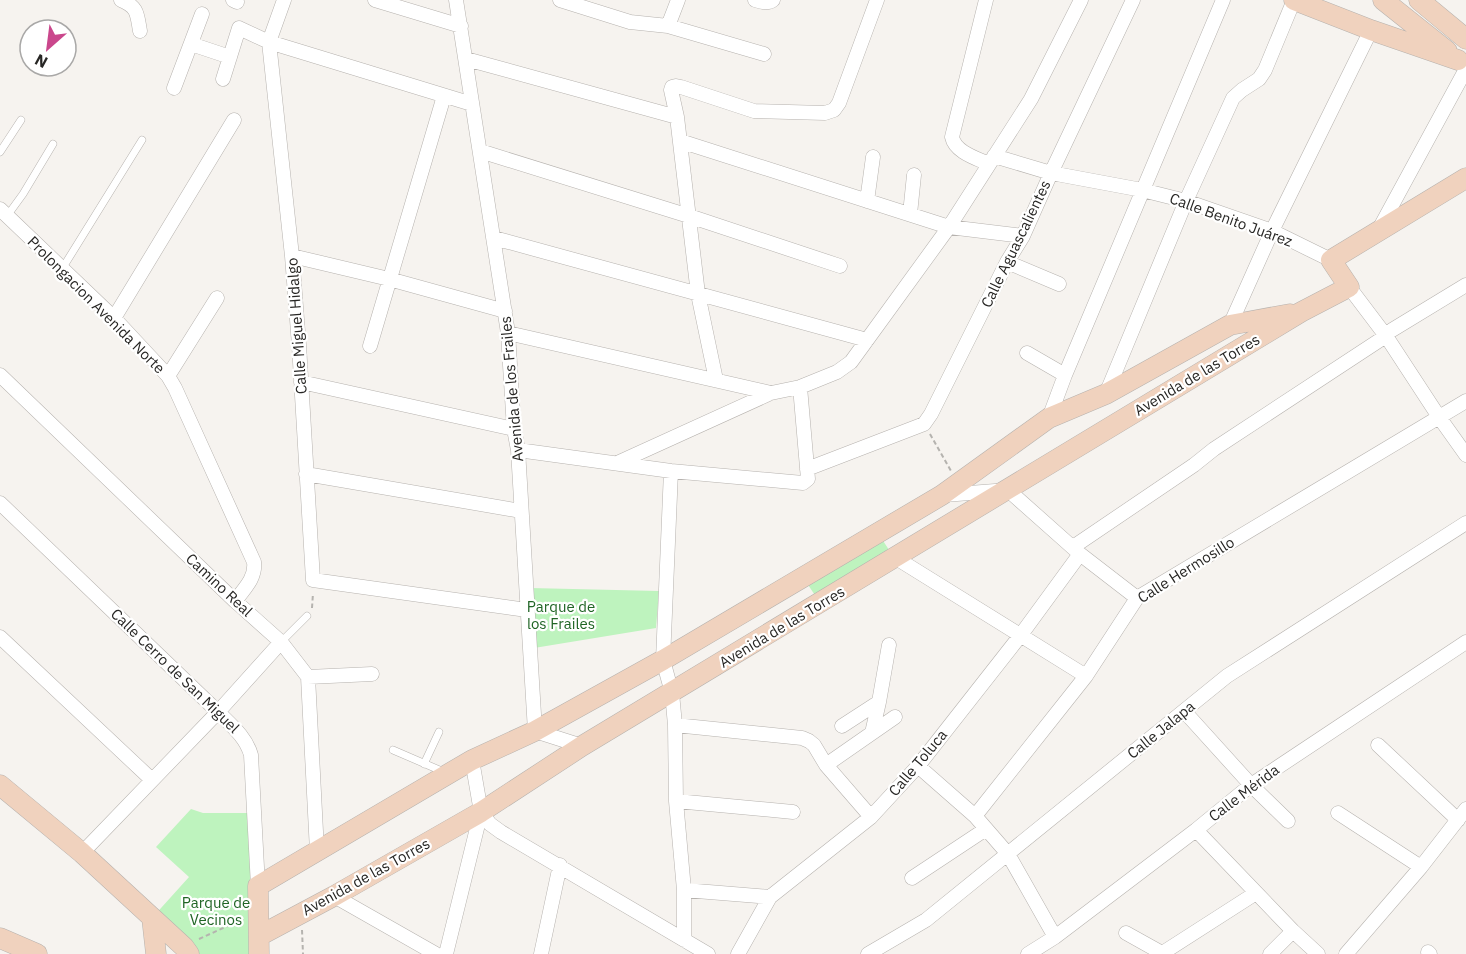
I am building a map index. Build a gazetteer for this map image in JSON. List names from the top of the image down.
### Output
{
  "streets": {
    "street": [
      "Calle Benito Juárez",
      "Calle Aguascalientes",
      "Prolongacion Avenida Norte",
      "Calle Miguel Hidalgo",
      "Avenida de las Torres",
      "Avenida de los Frailes",
      "Calle Hermosillo",
      "Camino Real",
      "Calle Cerro de San Miguel",
      "Calle Jalapa",
      "Calle Toluca",
      "Calle Mérida"
    ]
  },
  "crossings": [
    ["Calle Benito Juárez", "Calle Aguascalientes"],
    ["Calle Benito Juárez", "Avenida de las Torres"],
    ["Calle Benito Juárez", "Calle Hermosillo"],
    ["Calle Benito Juárez", "Calle Toluca"],
    ["Prolongacion Avenida Norte", "Camino Real"],
    ["Avenida de las Torres", "Avenida de los Frailes"],
    ["Avenida de las Torres", "Calle Cerro de San Miguel"]
  ],
  "parks": ["Parque de los Frailes", "Parque de Vecinos"],
  "north": "bottom left"
}
